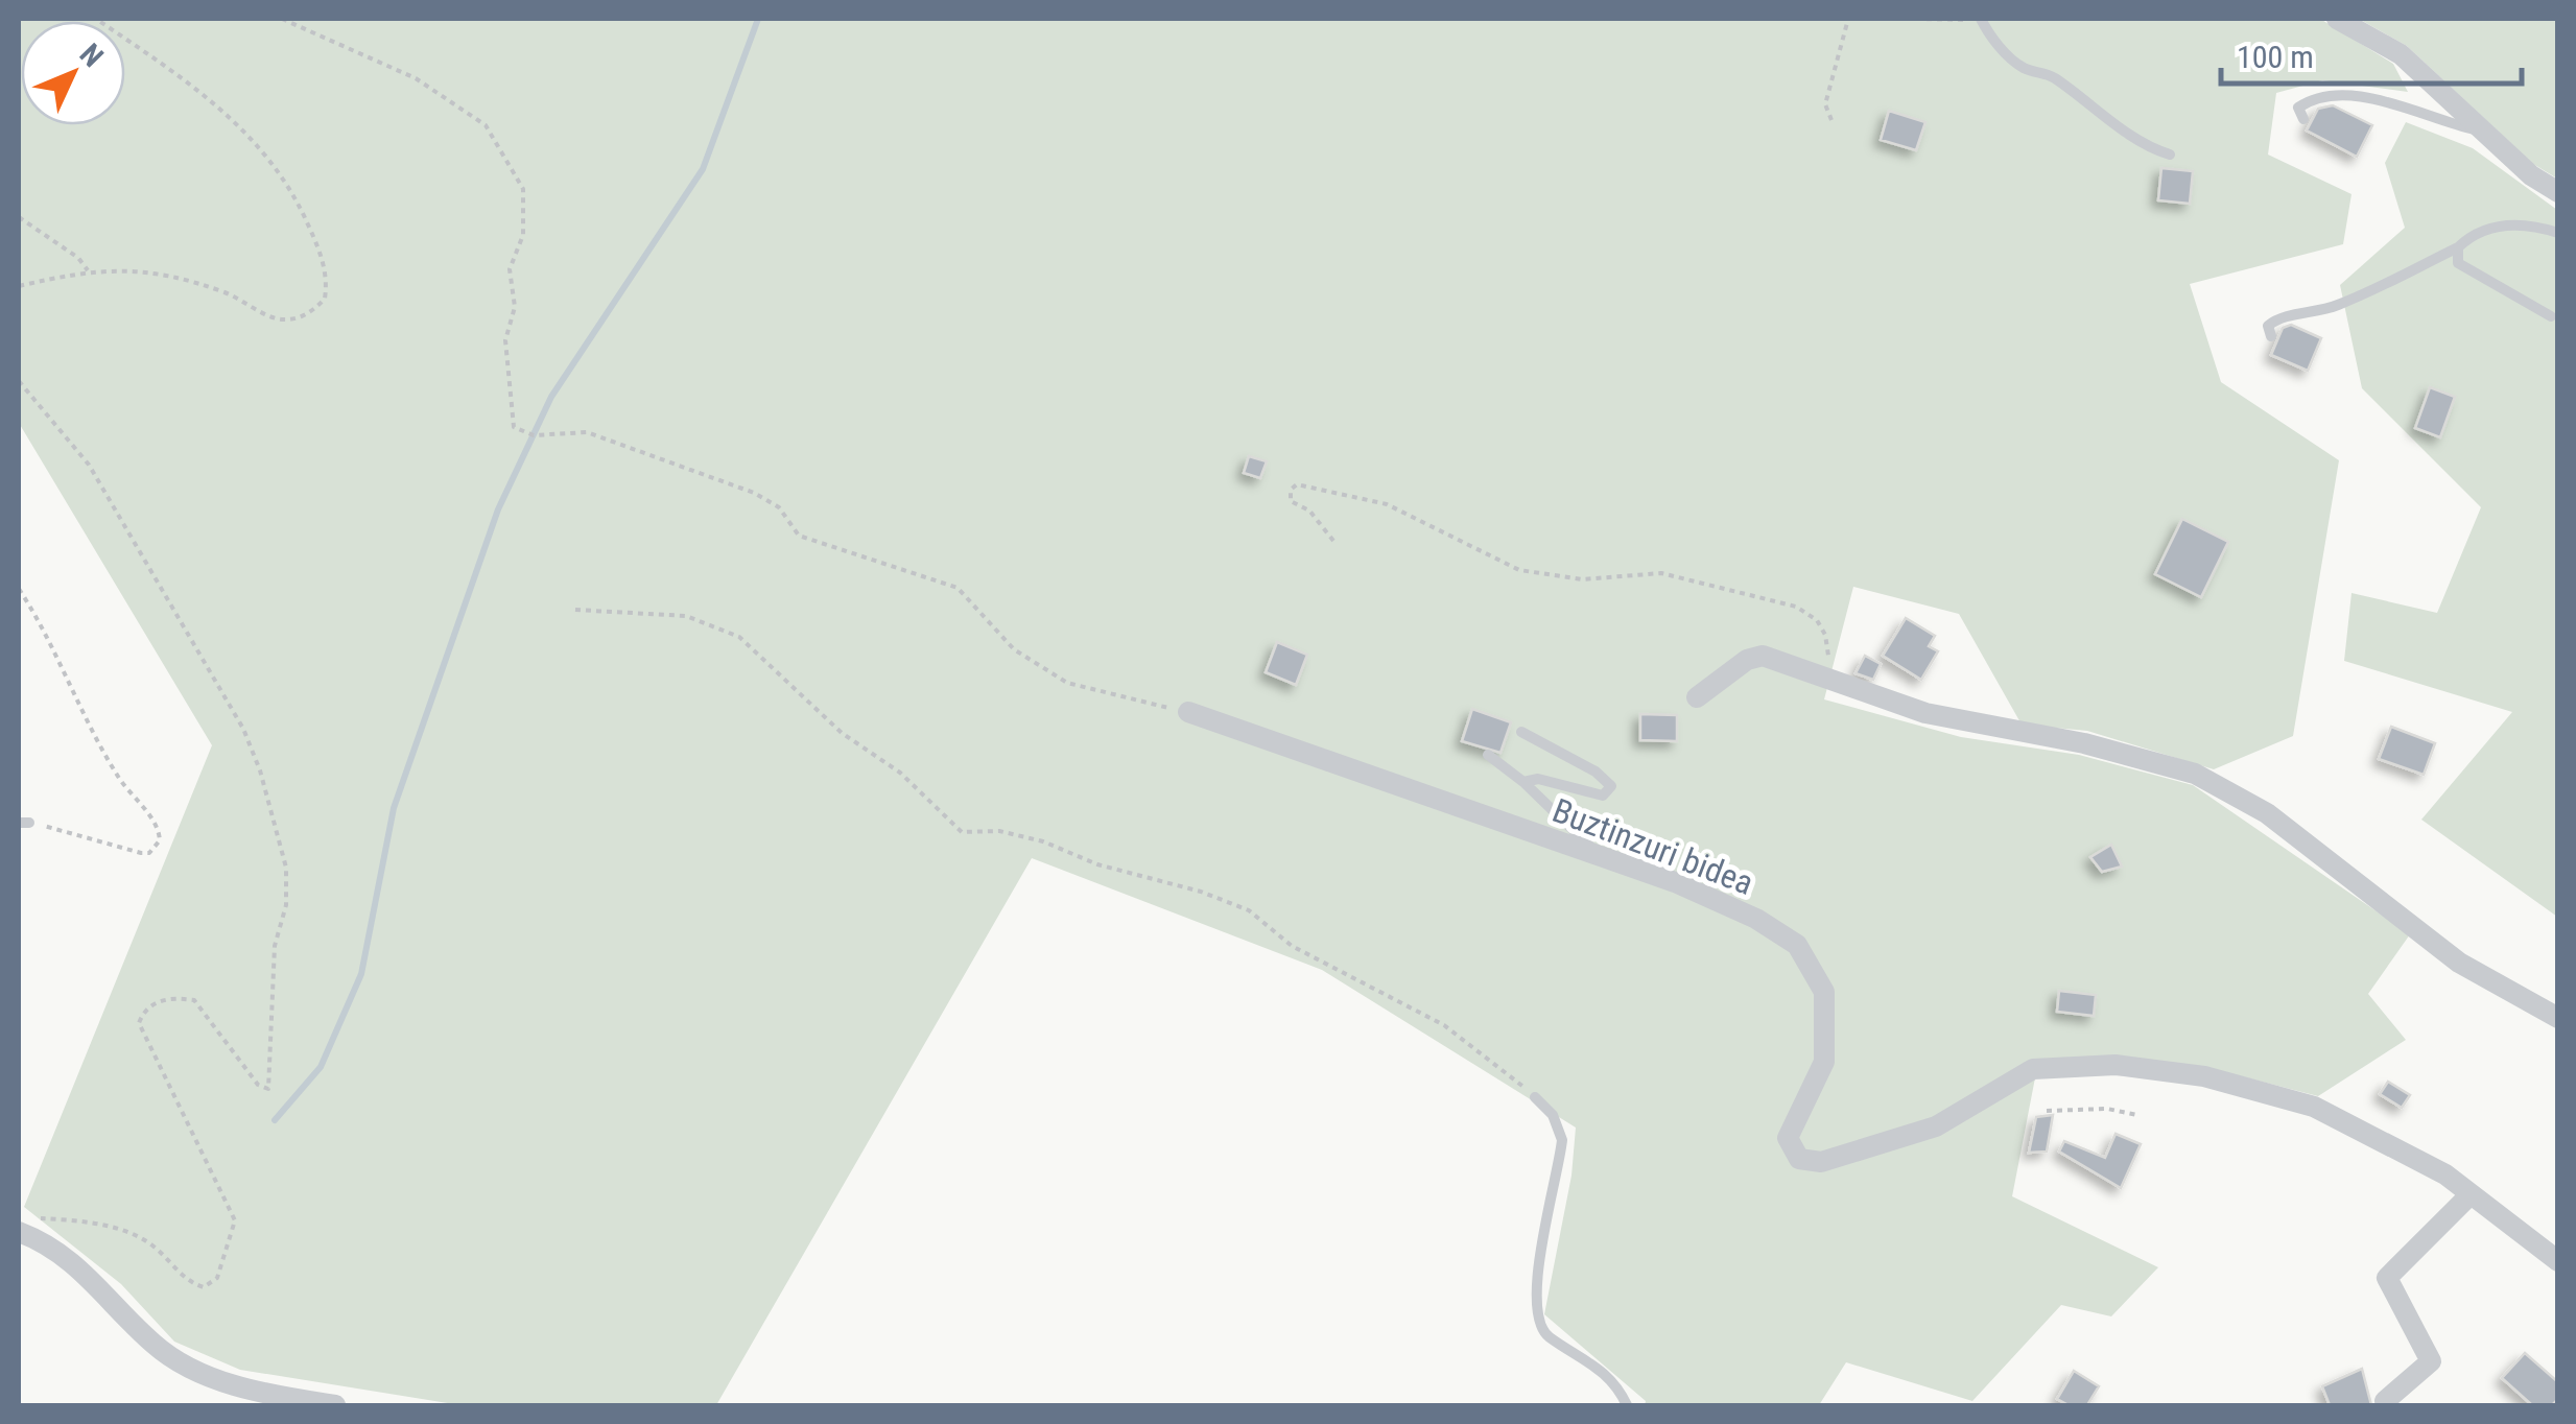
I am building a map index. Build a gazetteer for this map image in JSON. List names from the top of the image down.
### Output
{
  "streets": {
    "street": ["Buztinzuri bidea"]
  },
  "scale_bar": "100 m",
  "north": "top right"
}
